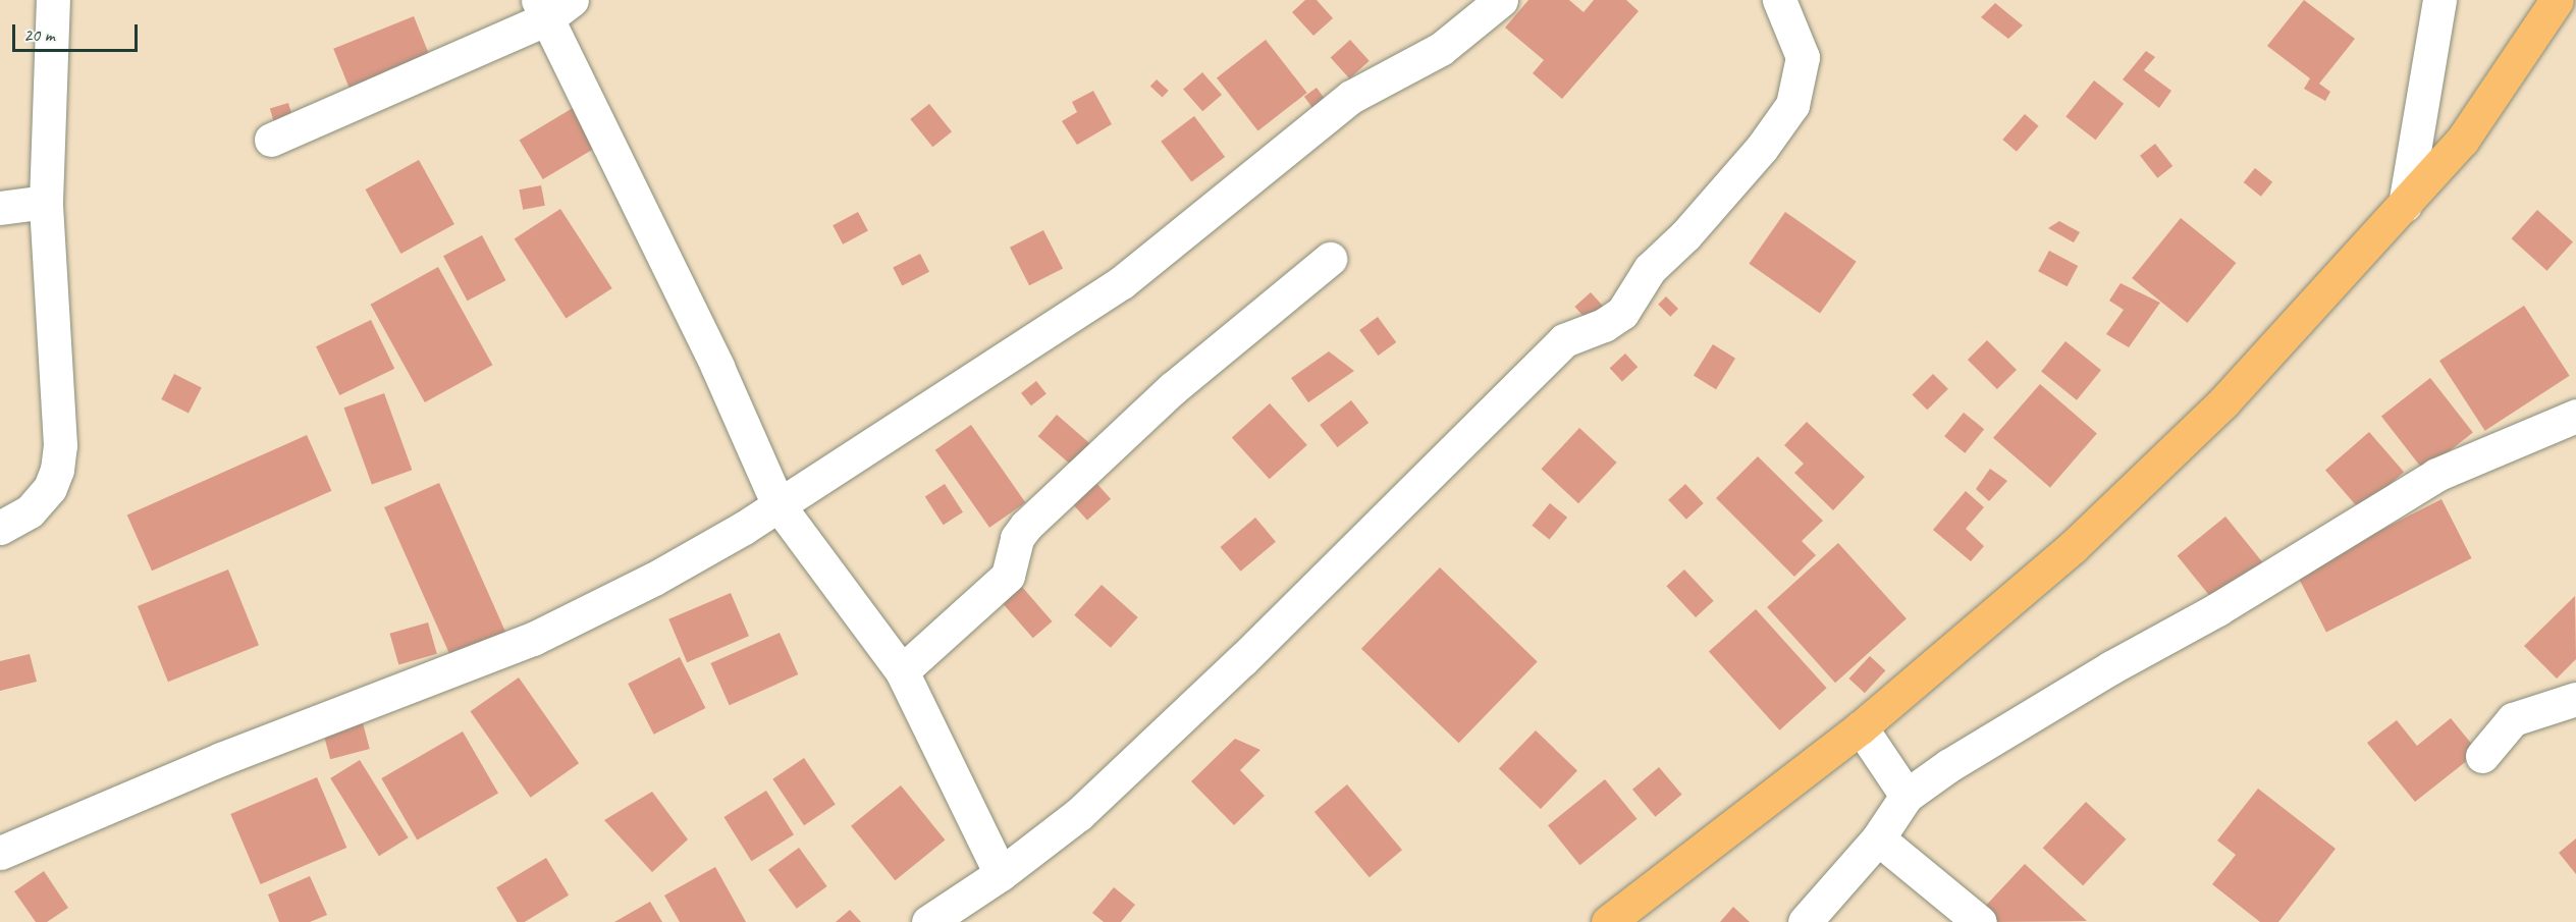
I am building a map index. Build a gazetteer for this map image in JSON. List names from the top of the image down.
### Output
{
  "scale_bar": "20 m"
}
